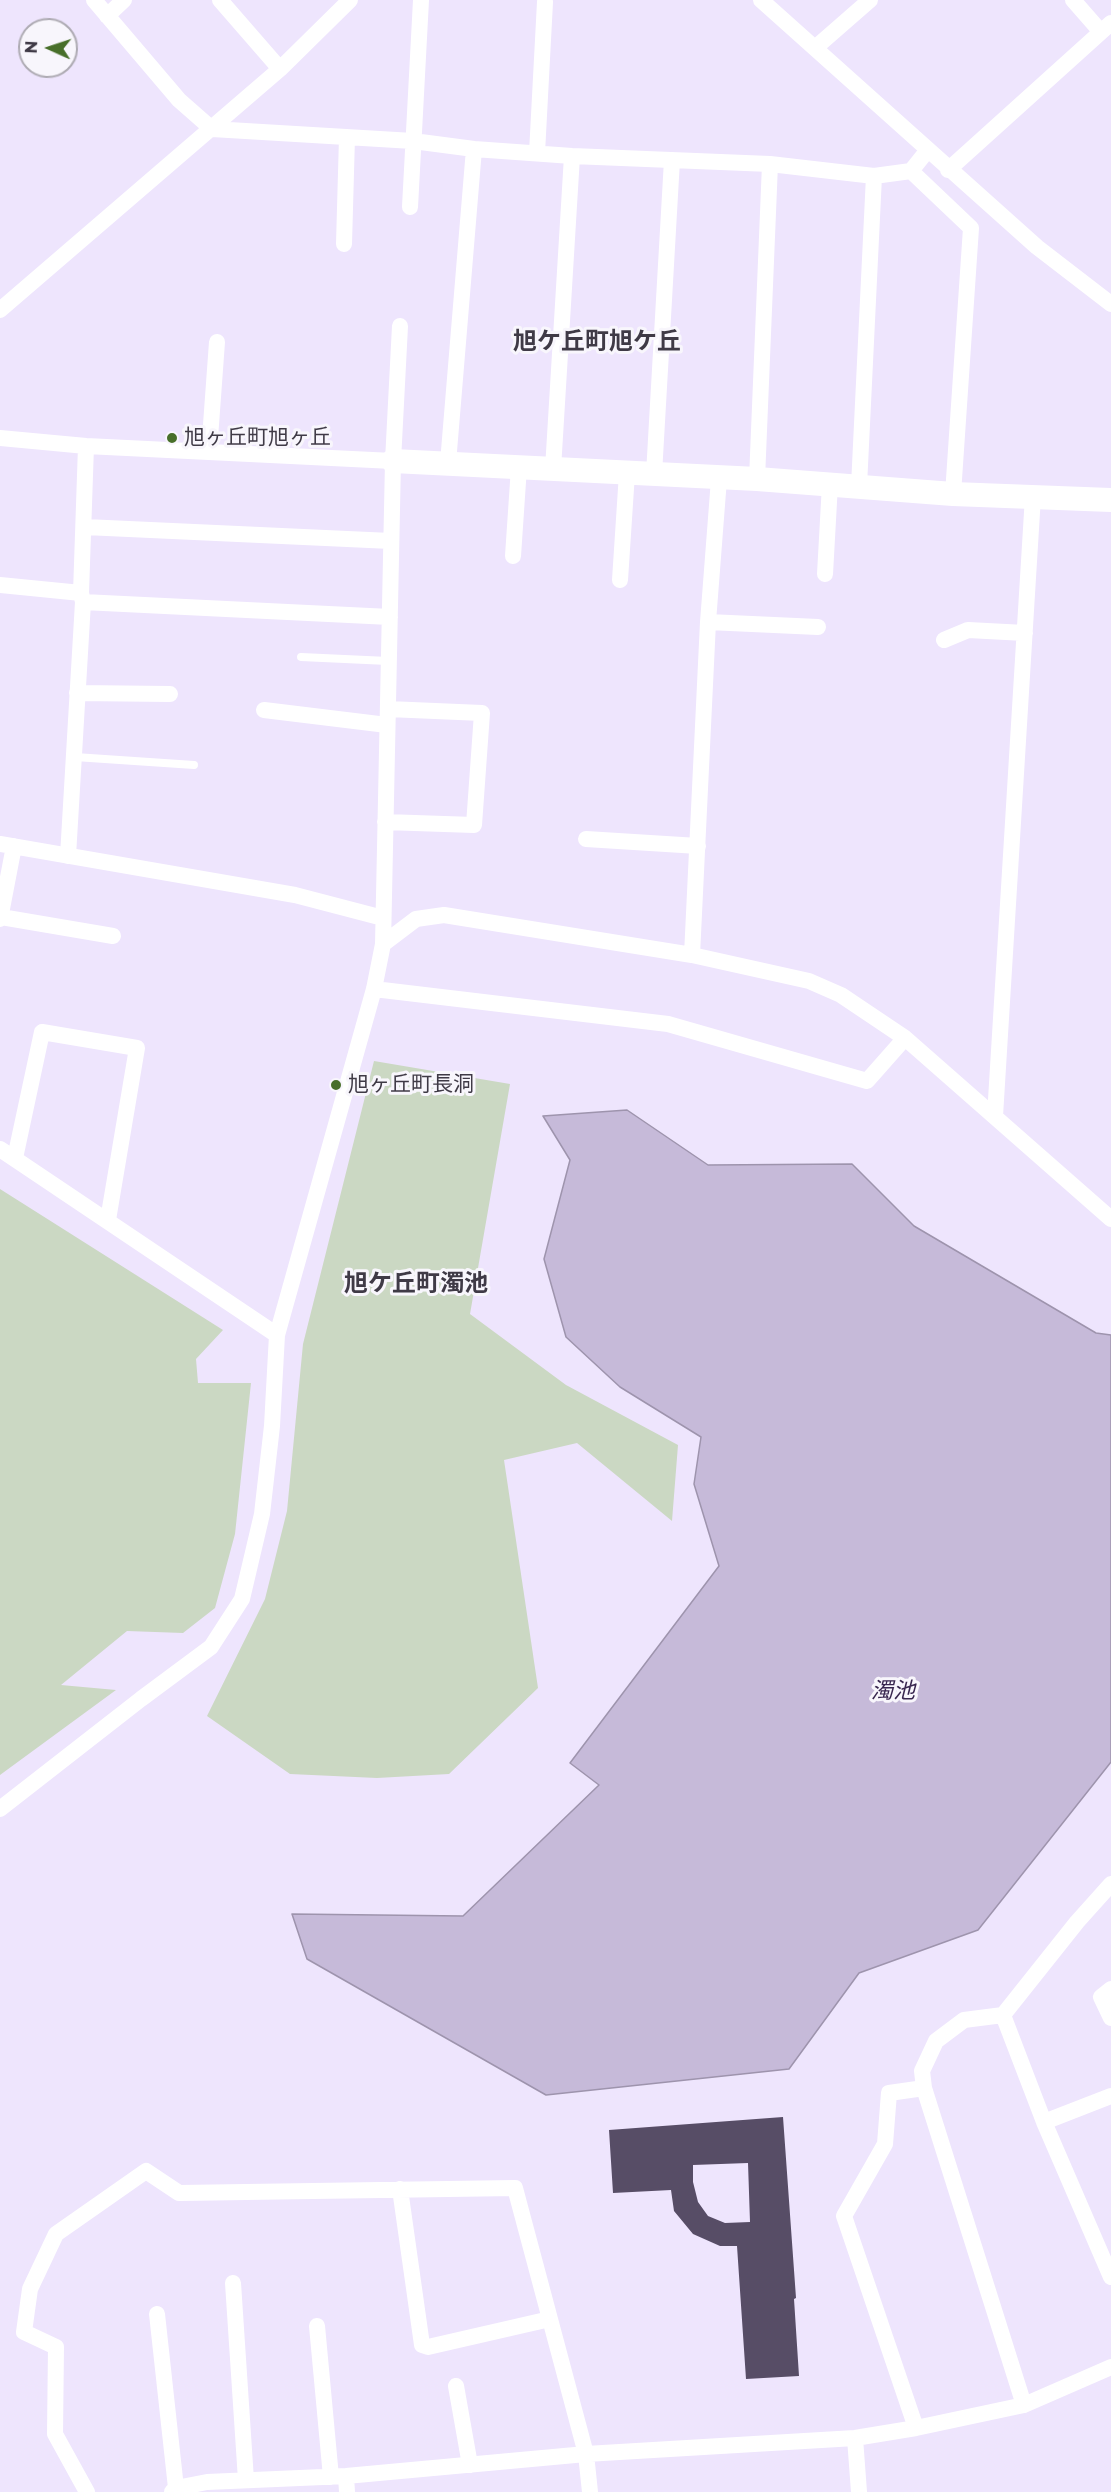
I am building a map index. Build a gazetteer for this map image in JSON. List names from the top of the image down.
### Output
{
  "districts": ["旭ケ丘町旭ケ丘", "旭ケ丘町濁池"],
  "water": ["濁池"],
  "places": ["旭ヶ丘町旭ヶ丘", "旭ヶ丘町長洞"],
  "north": "left"
}
